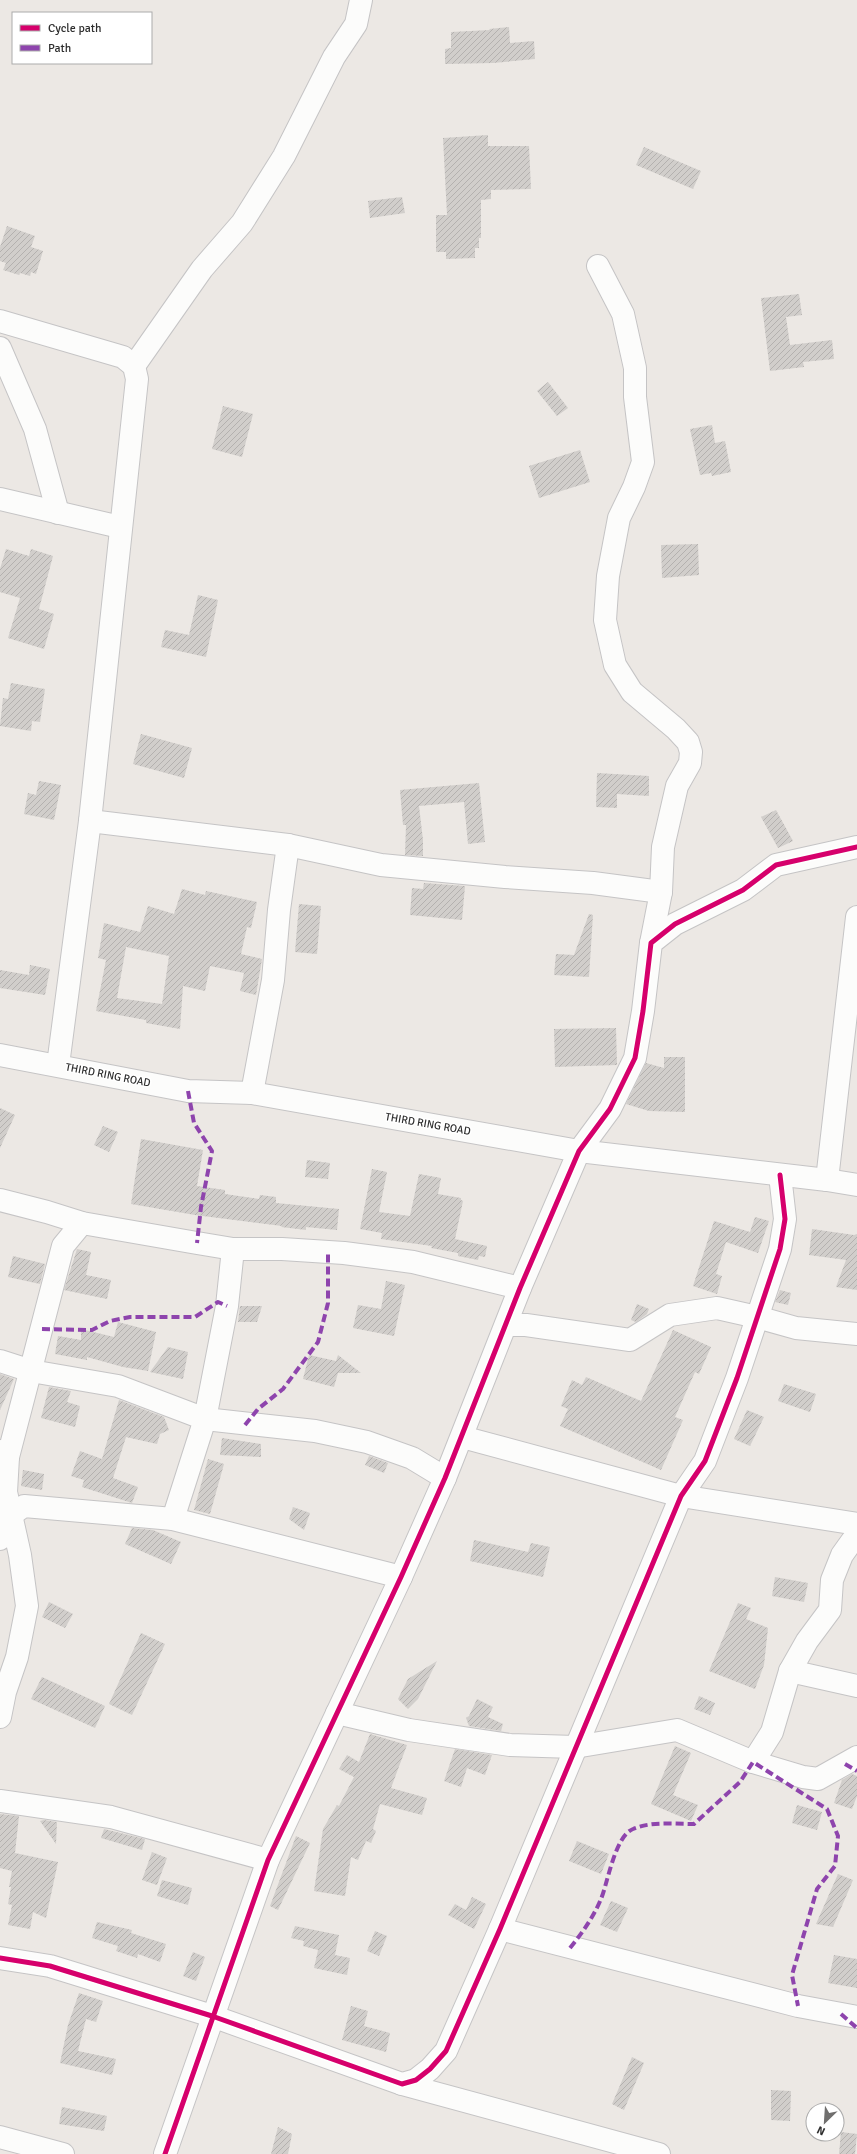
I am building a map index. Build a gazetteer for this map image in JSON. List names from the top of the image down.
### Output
{
  "streets": {
    "street": ["THIRD RING ROAD"]
  },
  "legend": ["Cycle path", "Path"],
  "north": "bottom left"
}
